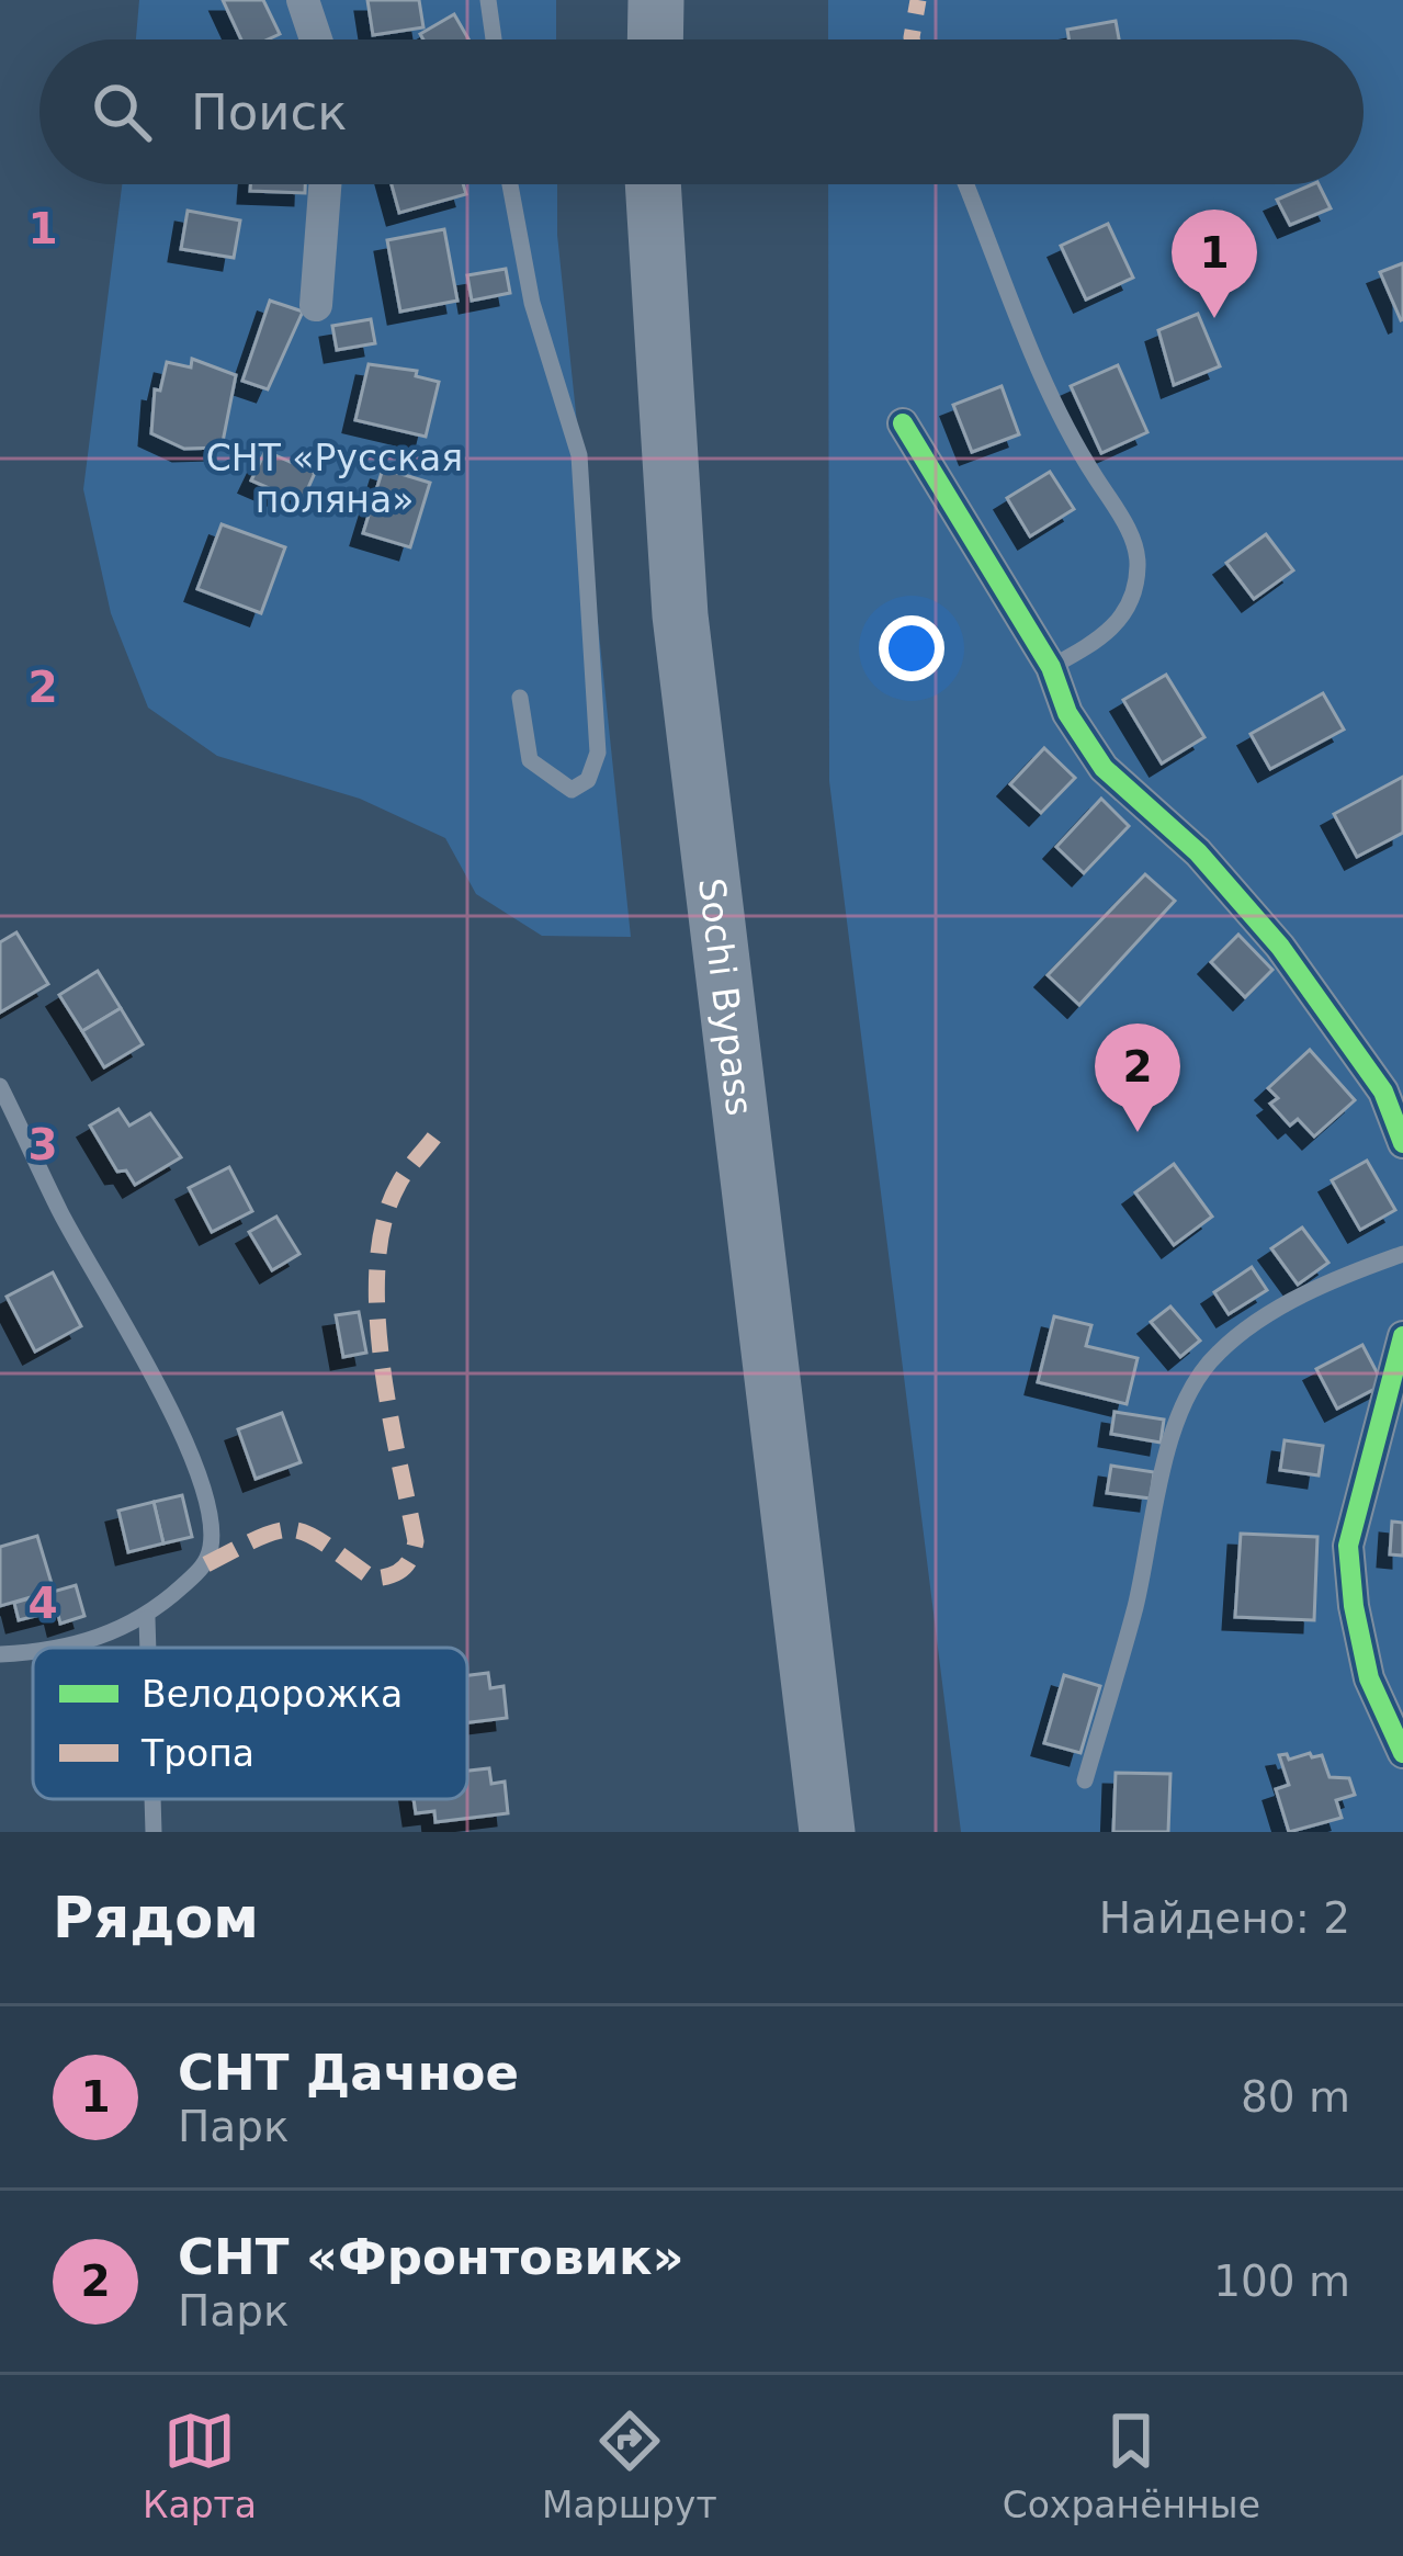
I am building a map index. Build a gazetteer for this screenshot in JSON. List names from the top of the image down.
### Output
{
  "streets": {
    "highway": ["Sochi Bypass"]
  },
  "parks": ["СНТ «Русская поляна»"],
  "legend": ["Велодорожка", "Тропа"],
  "page": {
    "search": "Поиск",
    "pins": ["1", "2"],
    "heading": ["Рядом", "Найдено: 2"],
    "list": [
      {
        "mark": "1",
        "name": "СНТ Дачное",
        "note": "Парк",
        "value": "80 m"
      },
      {
        "mark": "2",
        "name": "СНТ «Фронтовик»",
        "note": "Парк",
        "value": "100 m"
      }
    ],
    "nav": ["Карта", "Маршрут", "Сохранённые"]
  },
  "grid": {
    "rows": [
      "1",
      "2",
      "3",
      "4"
    ]
  }
}
